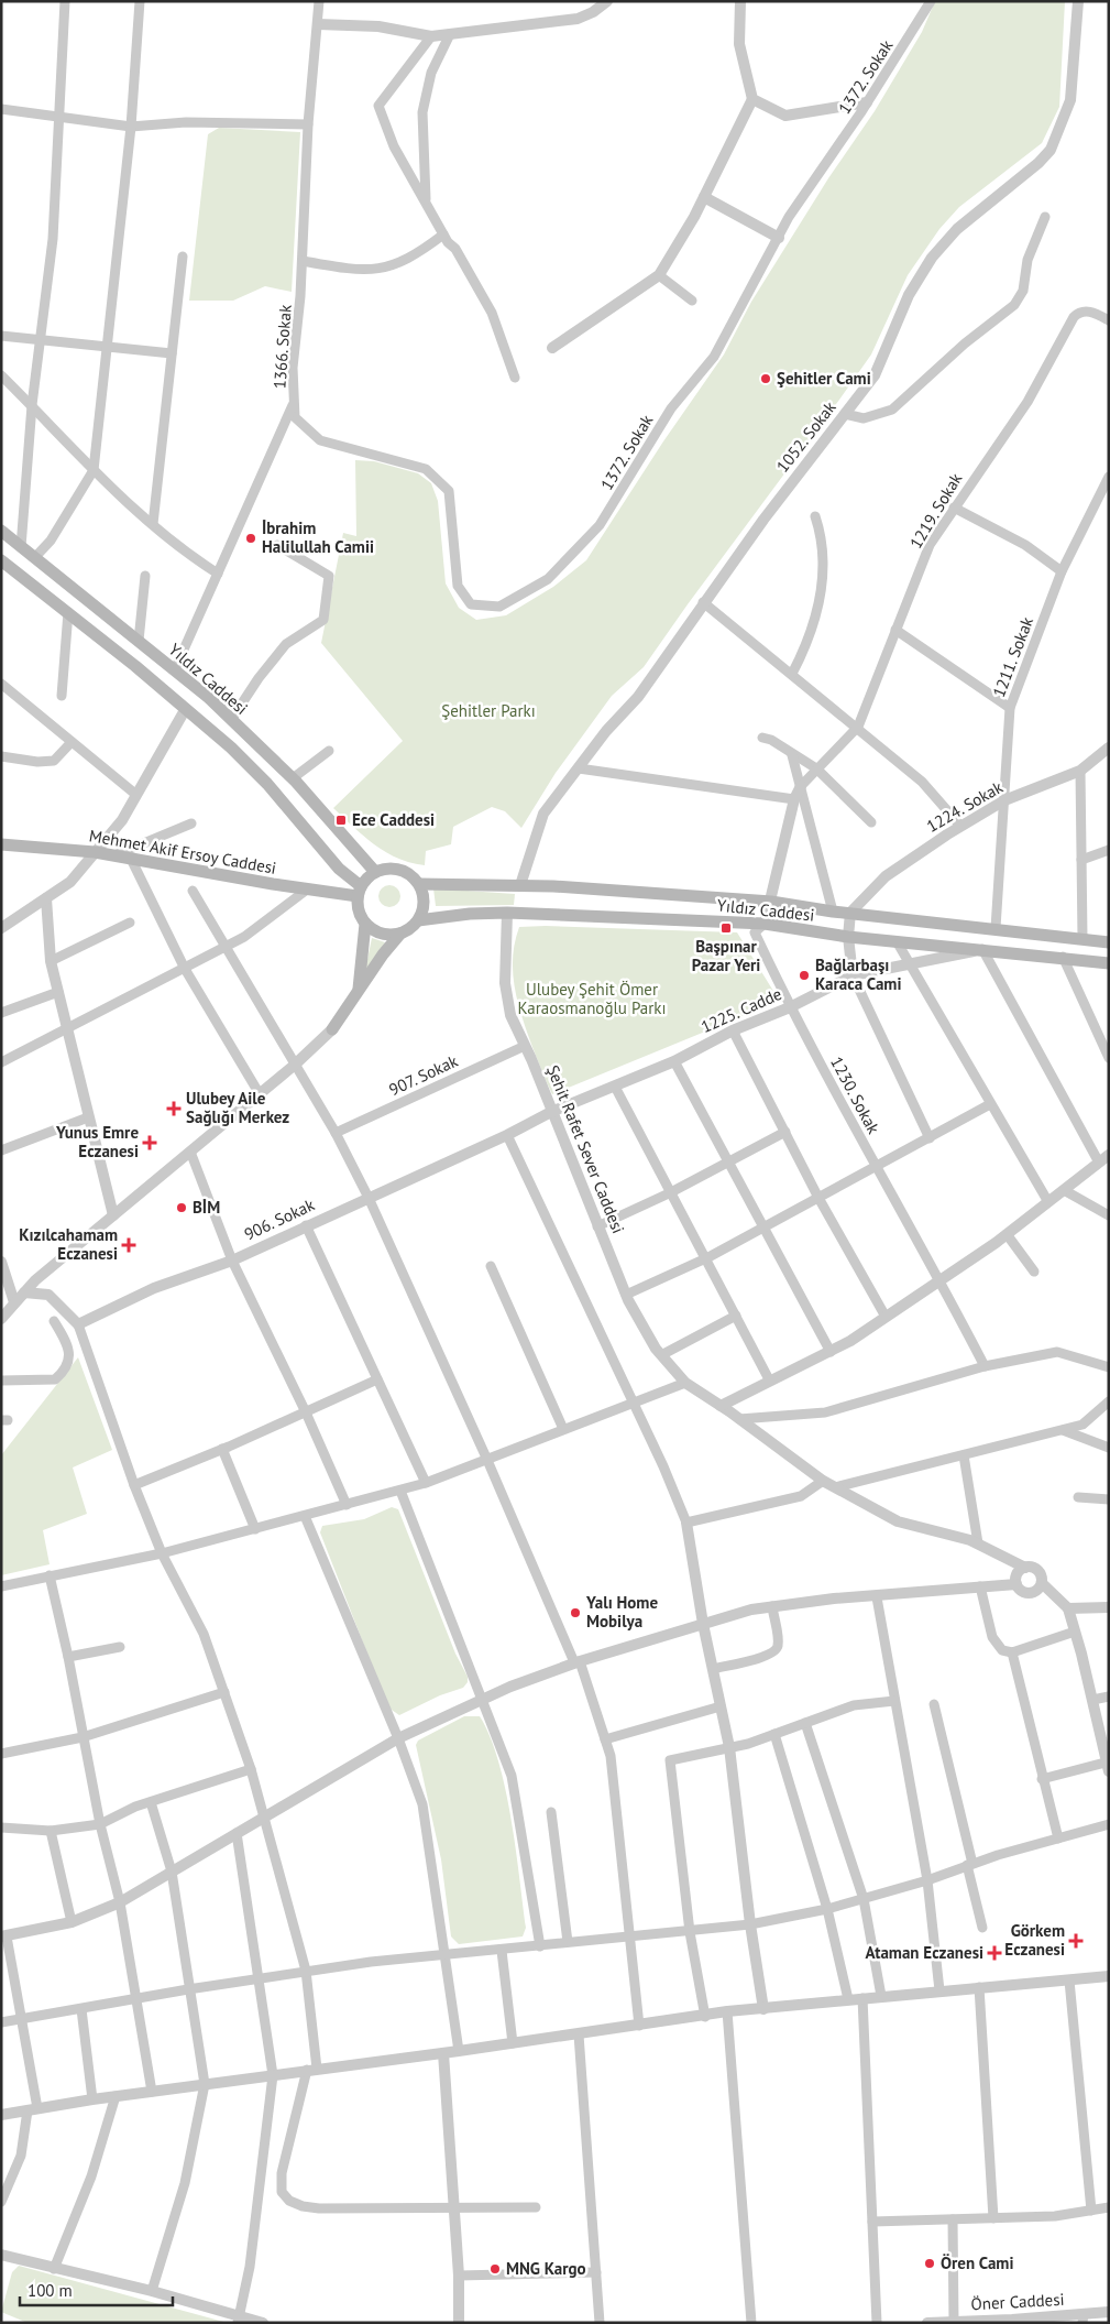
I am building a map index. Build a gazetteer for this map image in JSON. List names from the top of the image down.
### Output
{
  "streets": {
    "main road": ["Yıldız Caddesi", "Mehmet Akif Ersoy Caddesi"],
    "street": [
      "1372. Sokak",
      "1366. Sokak",
      "1052. Sokak",
      "1219. Sokak",
      "1211. Sokak",
      "1224. Sokak",
      "1225. Cadde",
      "907. Sokak",
      "1230. Sokak",
      "Şehit Rafet Sever Caddesi",
      "906. Sokak",
      "Öner Caddesi"
    ]
  },
  "crossings": [
    ["1372. Sokak", "1366. Sokak"],
    ["1366. Sokak", "Yıldız Caddesi"],
    ["1052. Sokak", "Yıldız Caddesi"],
    ["1211. Sokak", "Yıldız Caddesi"],
    ["1211. Sokak", "1224. Sokak"],
    ["Yıldız Caddesi", "1224. Sokak"],
    ["Yıldız Caddesi", "Mehmet Akif Ersoy Caddesi"],
    ["Yıldız Caddesi", "1225. Cadde"],
    ["Yıldız Caddesi", "1230. Sokak"],
    ["Yıldız Caddesi", "Şehit Rafet Sever Caddesi"],
    ["1225. Cadde", "1230. Sokak"],
    ["1225. Cadde", "Şehit Rafet Sever Caddesi"],
    ["1225. Cadde", "906. Sokak"],
    ["907. Sokak", "Şehit Rafet Sever Caddesi"],
    ["Şehit Rafet Sever Caddesi", "906. Sokak"]
  ],
  "parks": ["Şehitler Parkı", "Ulubey Şehit Ömer Karaosmanoğlu Parkı"],
  "places": {
    "other": [
      "Şehitler Cami",
      "İbrahim Halilullah Camii",
      "Bağlarbaşı Karaca Cami",
      "BİM",
      "Yalı Home Mobilya",
      "Ören Cami",
      "MNG Kargo"
    ],
    "transit": ["Ece Caddesi", "Başpınar Pazar Yeri"],
    "health": [
      "Ulubey Aile Sağlığı Merkez",
      "Yunus Emre Eczanesi",
      "Kızılcahamam Eczanesi",
      "Görkem Eczanesi",
      "Ataman Eczanesi"
    ]
  },
  "scale_bar": "100 m"
}
